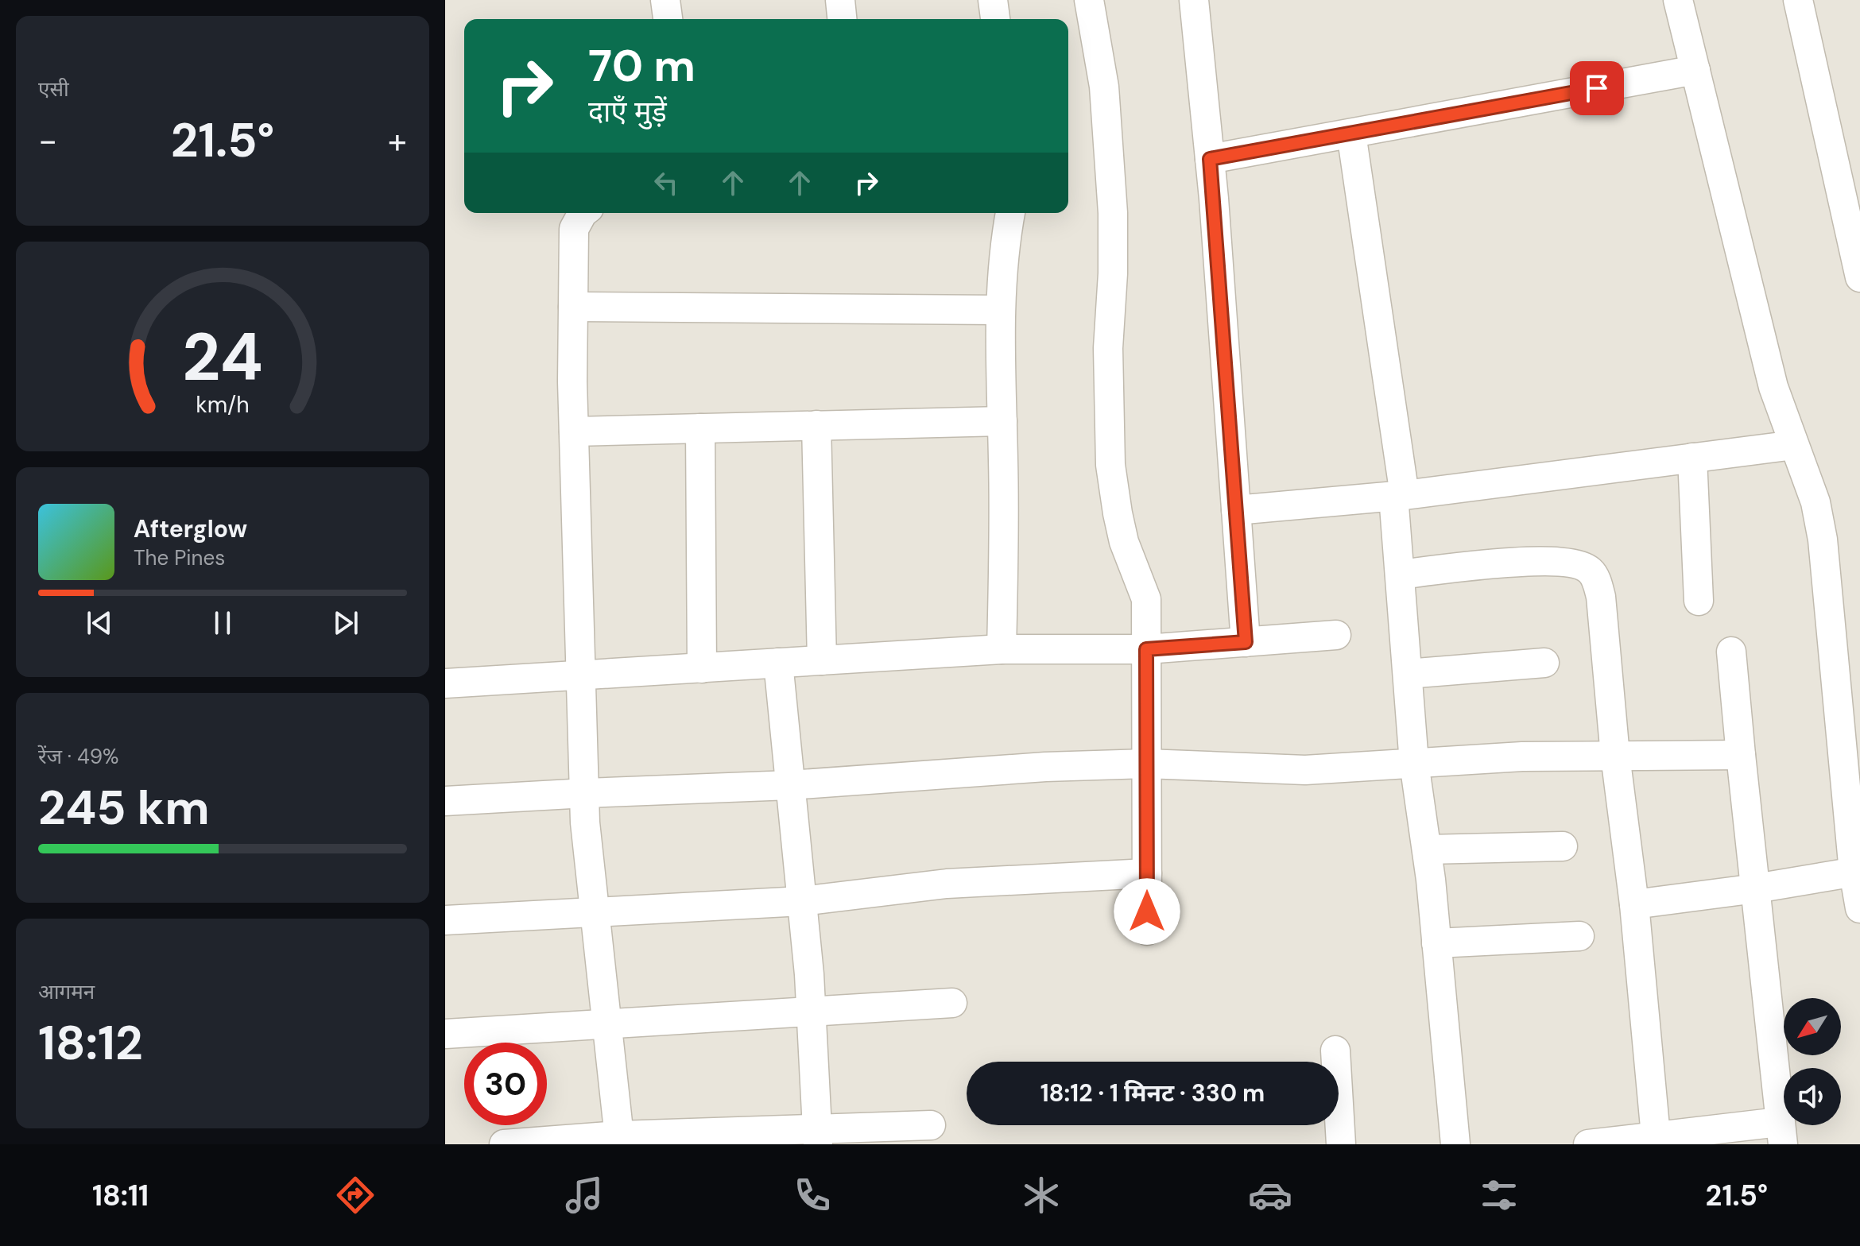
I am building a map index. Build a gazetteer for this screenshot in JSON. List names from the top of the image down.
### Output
{
  "north": "bottom left",
  "page": {
    "tile": [
      "एसी",
      ["रेंज · 49%", "245 km"],
      ["आगमन", "18:12"]
    ],
    "turn": ["70 m", "दाएँ मुड़ें"],
    "heat": ["−", "21.5°", "+"],
    "song": ["Afterglow", "The Pines"],
    "limit": "30",
    "trip": "18:12 · 1 मिनट · 330 m",
    "tabs": ["18:11", "21.5°"],
    "gauge": ["24", "km/h"]
  }
}
